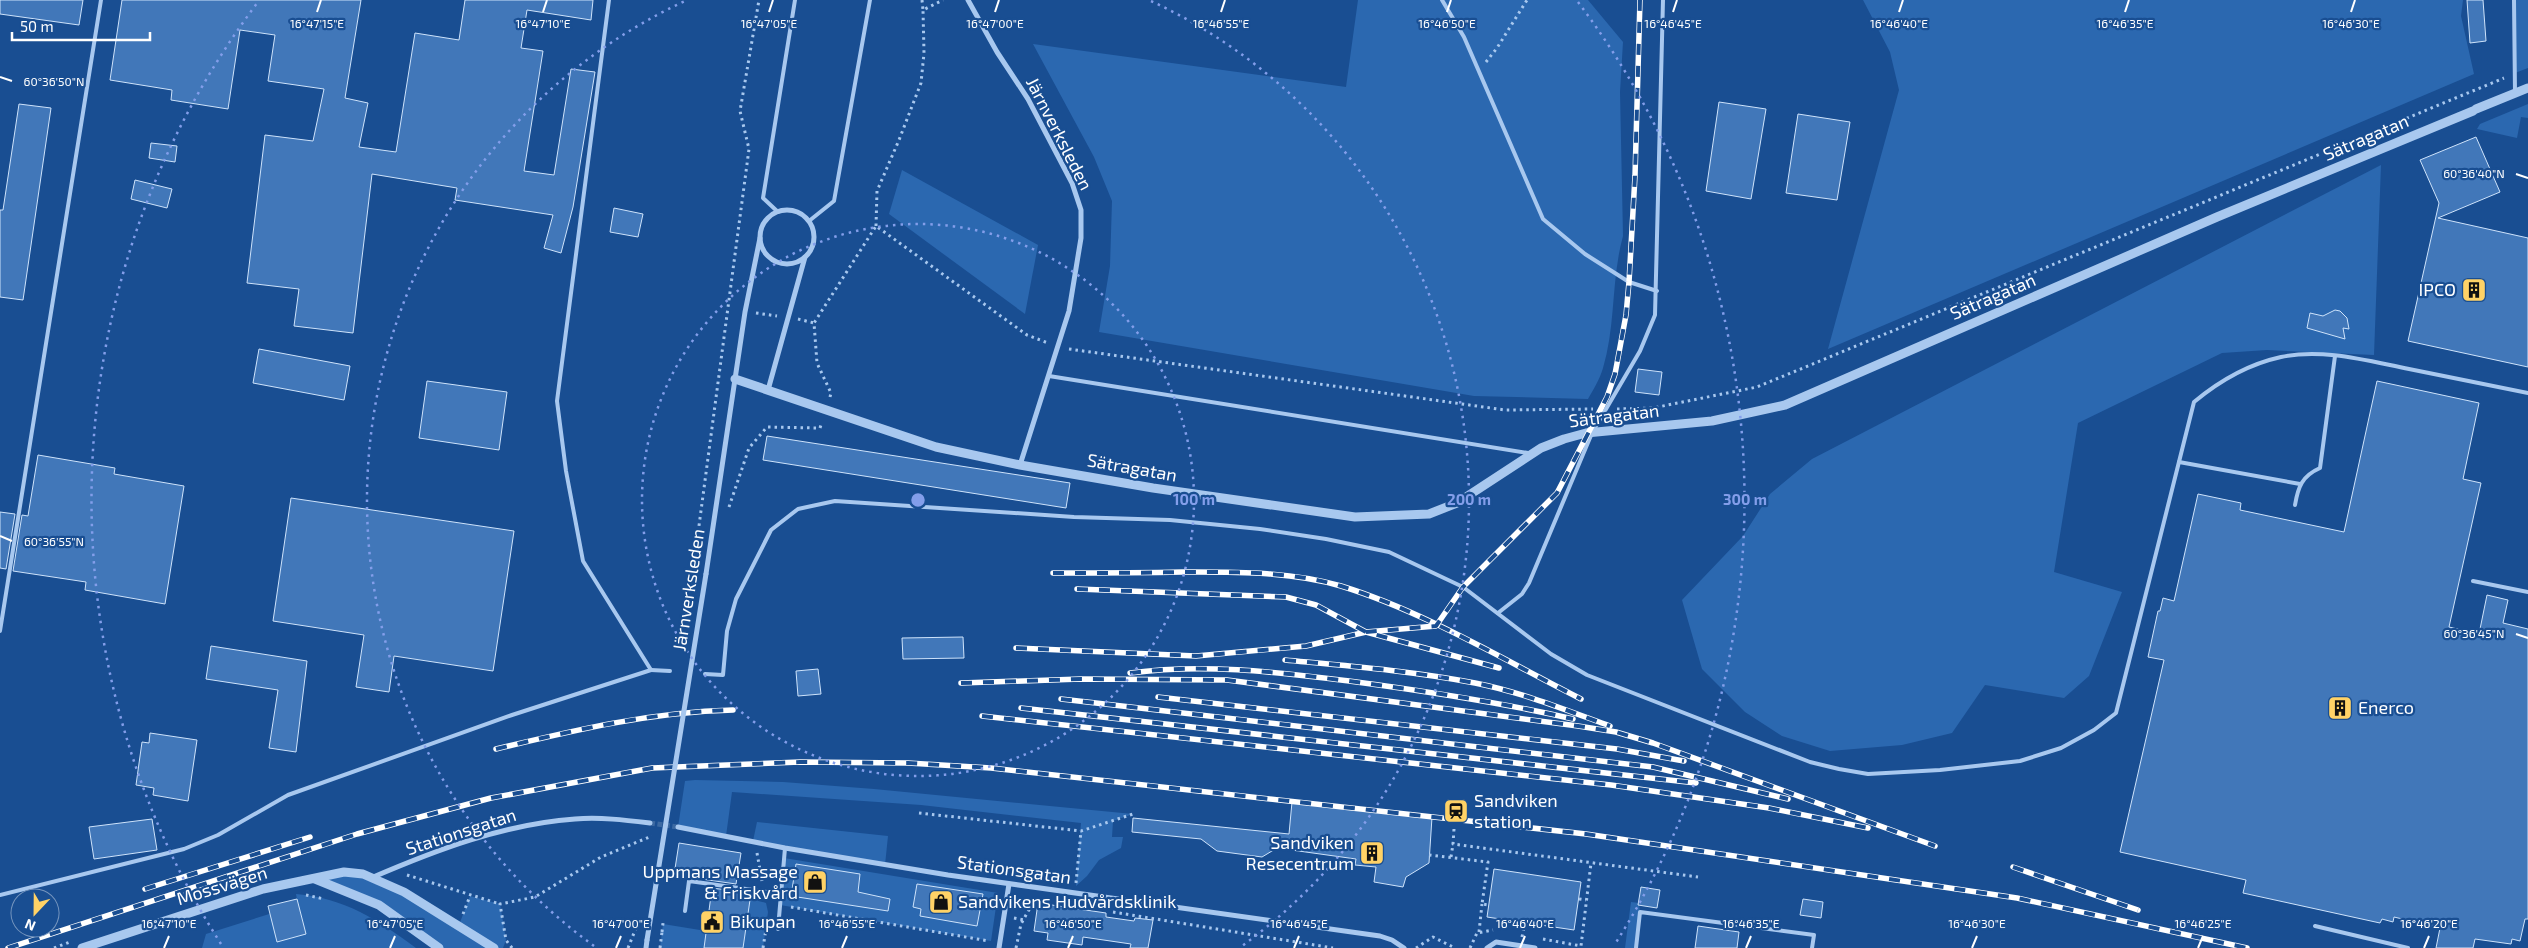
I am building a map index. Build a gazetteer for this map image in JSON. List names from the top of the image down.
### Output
{
  "streets": {
    "street": [
      "Järnverksleden",
      "Sätragatan",
      "Stationsgatan",
      "Mossvägen"
    ]
  },
  "crossings": [
    ["Järnverksleden", "Sätragatan"],
    ["Stationsgatan", "Mossvägen"]
  ],
  "places": {
    "building": ["IPCO", "Enerco", "Sandviken Resecentrum"],
    "station": ["Sandviken station"],
    "shop": ["Uppmans Massage & Friskvård", "Sandvikens Hudvårdsklinik"],
    "public building": ["Bikupan"]
  },
  "scale_bar": "50 m",
  "north": "bottom",
  "coordinates": [
    "16°47'15\"E",
    "16°47'10\"E",
    "16°47'05\"E",
    "16°47'00\"E",
    "16°46'55\"E",
    "16°46'50\"E",
    "16°46'45\"E",
    "16°46'40\"E",
    "16°46'35\"E",
    "16°46'30\"E",
    "60°36'50\"N",
    "60°36'40\"N",
    "60°36'55\"N",
    "60°36'45\"N",
    "16°46'25\"E",
    "16°46'20\"E"
  ],
  "rings": ["100 m", "200 m", "300 m"]
}
